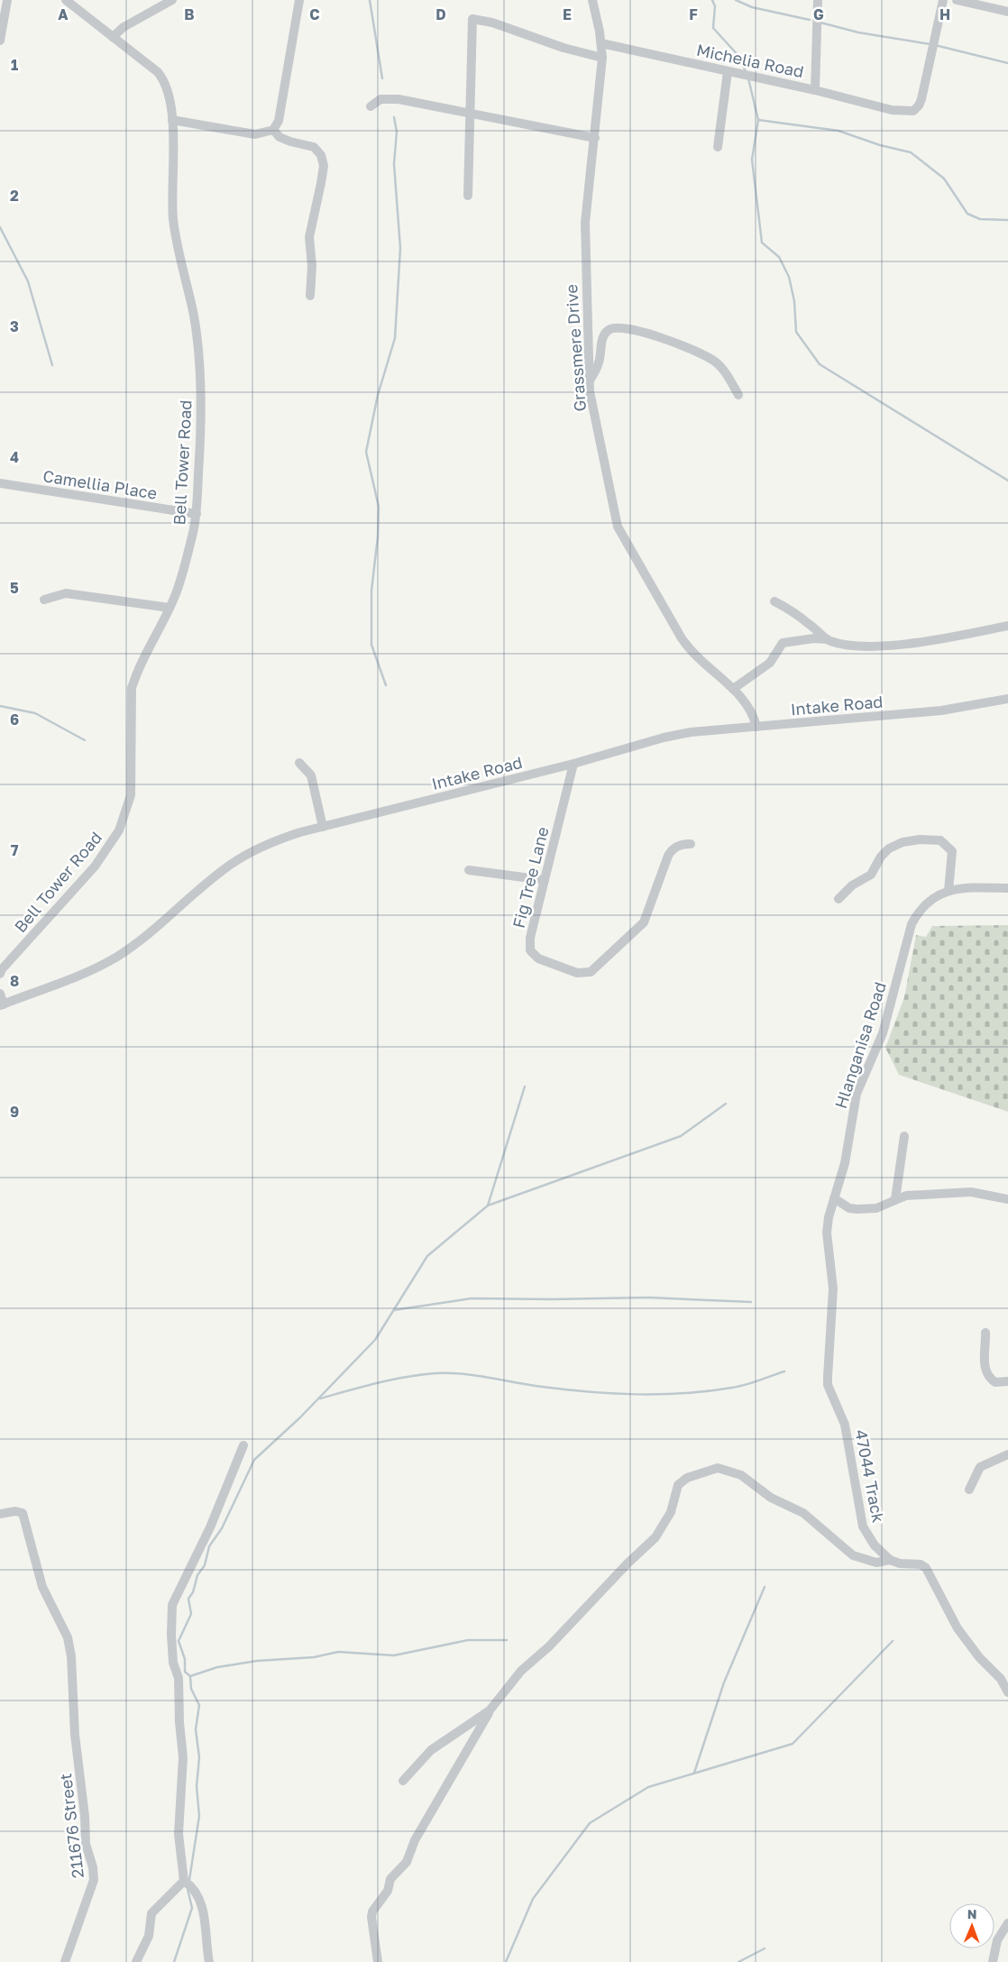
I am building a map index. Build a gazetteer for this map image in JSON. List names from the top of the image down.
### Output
{
  "streets": {
    "street": [
      "Michelia Road",
      "Grassmere Drive",
      "Bell Tower Road",
      "Camellia Place",
      "Intake Road",
      "Fig Tree Lane",
      "Hlanganisa Road",
      "47044 Track",
      "211676 Street"
    ]
  },
  "crossings": [
    ["Michelia Road", "Grassmere Drive"],
    ["Grassmere Drive", "Intake Road"],
    ["Bell Tower Road", "Camellia Place"],
    ["Intake Road", "Fig Tree Lane"],
    ["Hlanganisa Road", "47044 Track"]
  ],
  "north": "top",
  "grid": {
    "columns": [
      "A",
      "B",
      "C",
      "D",
      "E",
      "F",
      "G",
      "H"
    ],
    "rows": [
      "1",
      "2",
      "3",
      "4",
      "5",
      "6",
      "7",
      "8",
      "9"
    ]
  }
}
